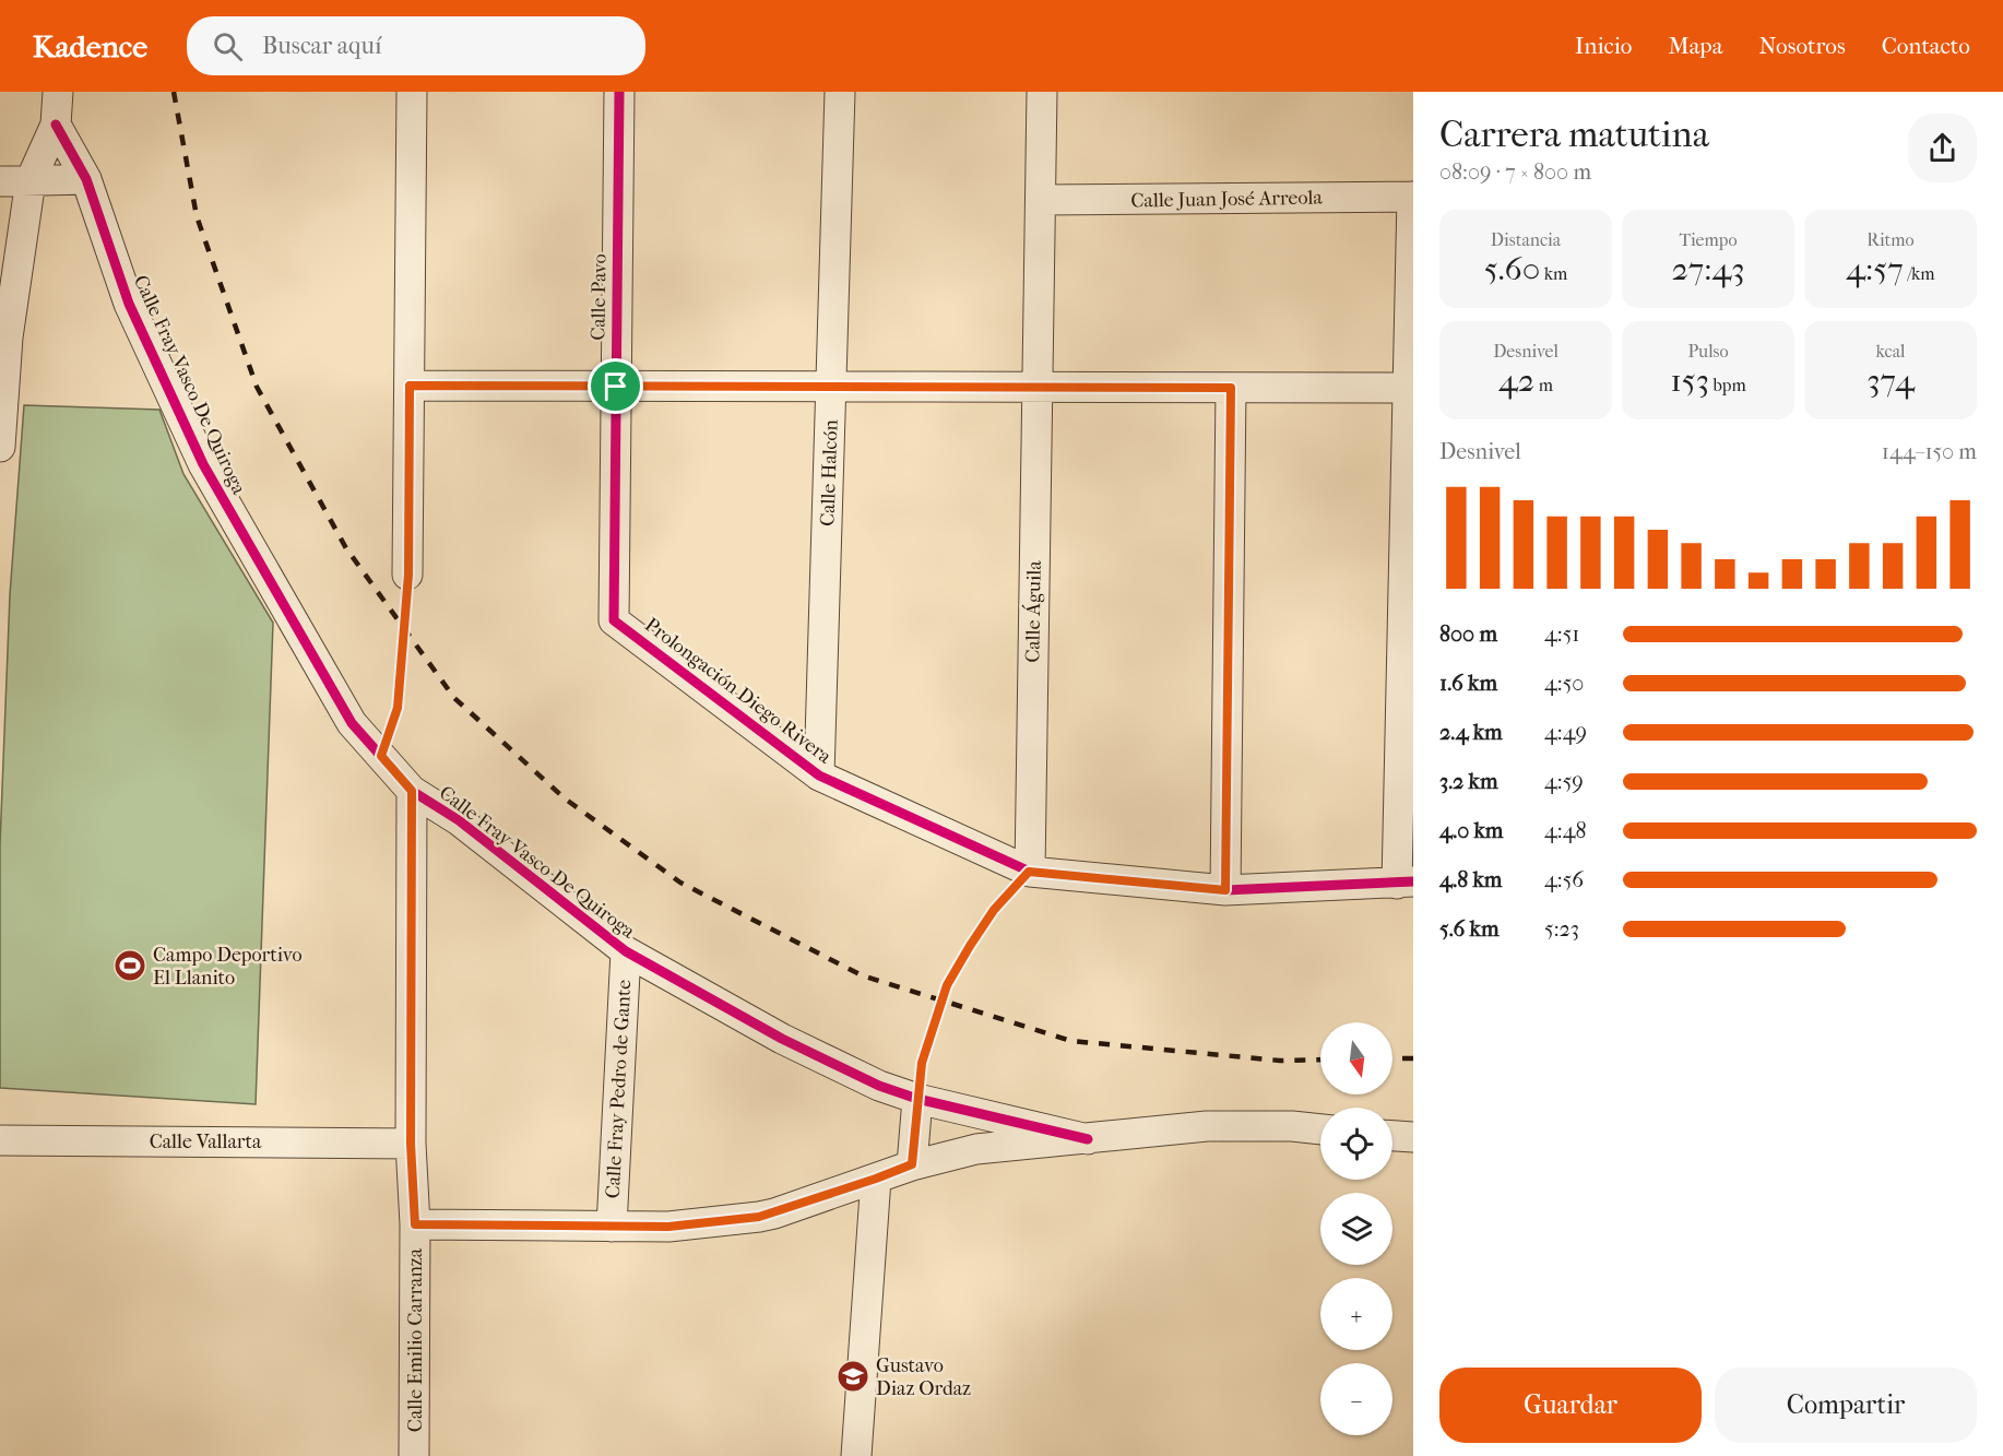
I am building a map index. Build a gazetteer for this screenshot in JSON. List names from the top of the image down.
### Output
{
  "streets": {
    "street": [
      "Calle Juan José Arreola",
      "Calle Pavo",
      "Calle Fray Vasco De Quiroga",
      "Calle Halcón",
      "Calle Águila",
      "Prolongación Diego Rivera",
      "Calle Fray Pedro de Gante",
      "Calle Vallarta",
      "Calle Emilio Carranza"
    ]
  },
  "crossings": [
    ["Calle Juan José Arreola", "Calle Águila"],
    ["Calle Pavo", "Prolongación Diego Rivera"],
    ["Calle Fray Vasco De Quiroga", "Calle Fray Pedro de Gante"],
    ["Calle Fray Vasco De Quiroga", "Calle Emilio Carranza"],
    ["Calle Halcón", "Prolongación Diego Rivera"],
    ["Calle Águila", "Prolongación Diego Rivera"],
    ["Calle Vallarta", "Calle Emilio Carranza"]
  ],
  "places": {
    "sports": ["Campo Deportivo El Llanito"],
    "school or university": ["Gustavo Diaz Ordaz"]
  },
  "north": "bottom",
  "page": {
    "header": "Kadence",
    "search": "Buscar aquí",
    "nav": [
      "Inicio",
      "Mapa",
      "Nosotros",
      "Contacto"
    ],
    "heading": ["Carrera matutina", "08:09 · 7 × 800 m"],
    "stats": [
      ["Distancia", "5.60 km"],
      ["Tiempo", "27:43"],
      ["Ritmo", "4:57 /km"],
      ["Desnivel", "42 m"],
      ["Pulso", "153 bpm"],
      ["kcal", "374"]
    ],
    "chart": ["Desnivel", "144–150 m"],
    "list": [
      {
        "name": "800 m",
        "note": "4:51"
      },
      {
        "name": "1.6 km",
        "note": "4:50"
      },
      {
        "name": "2.4 km",
        "note": "4:49"
      },
      {
        "name": "3.2 km",
        "note": "4:59"
      },
      {
        "name": "4.0 km",
        "note": "4:48"
      },
      {
        "name": "4.8 km",
        "note": "4:56"
      },
      {
        "name": "5.6 km",
        "note": "5:23"
      }
    ],
    "map_buttons": ["+", "−"],
    "buttons": ["Guardar", "Compartir"]
  }
}
